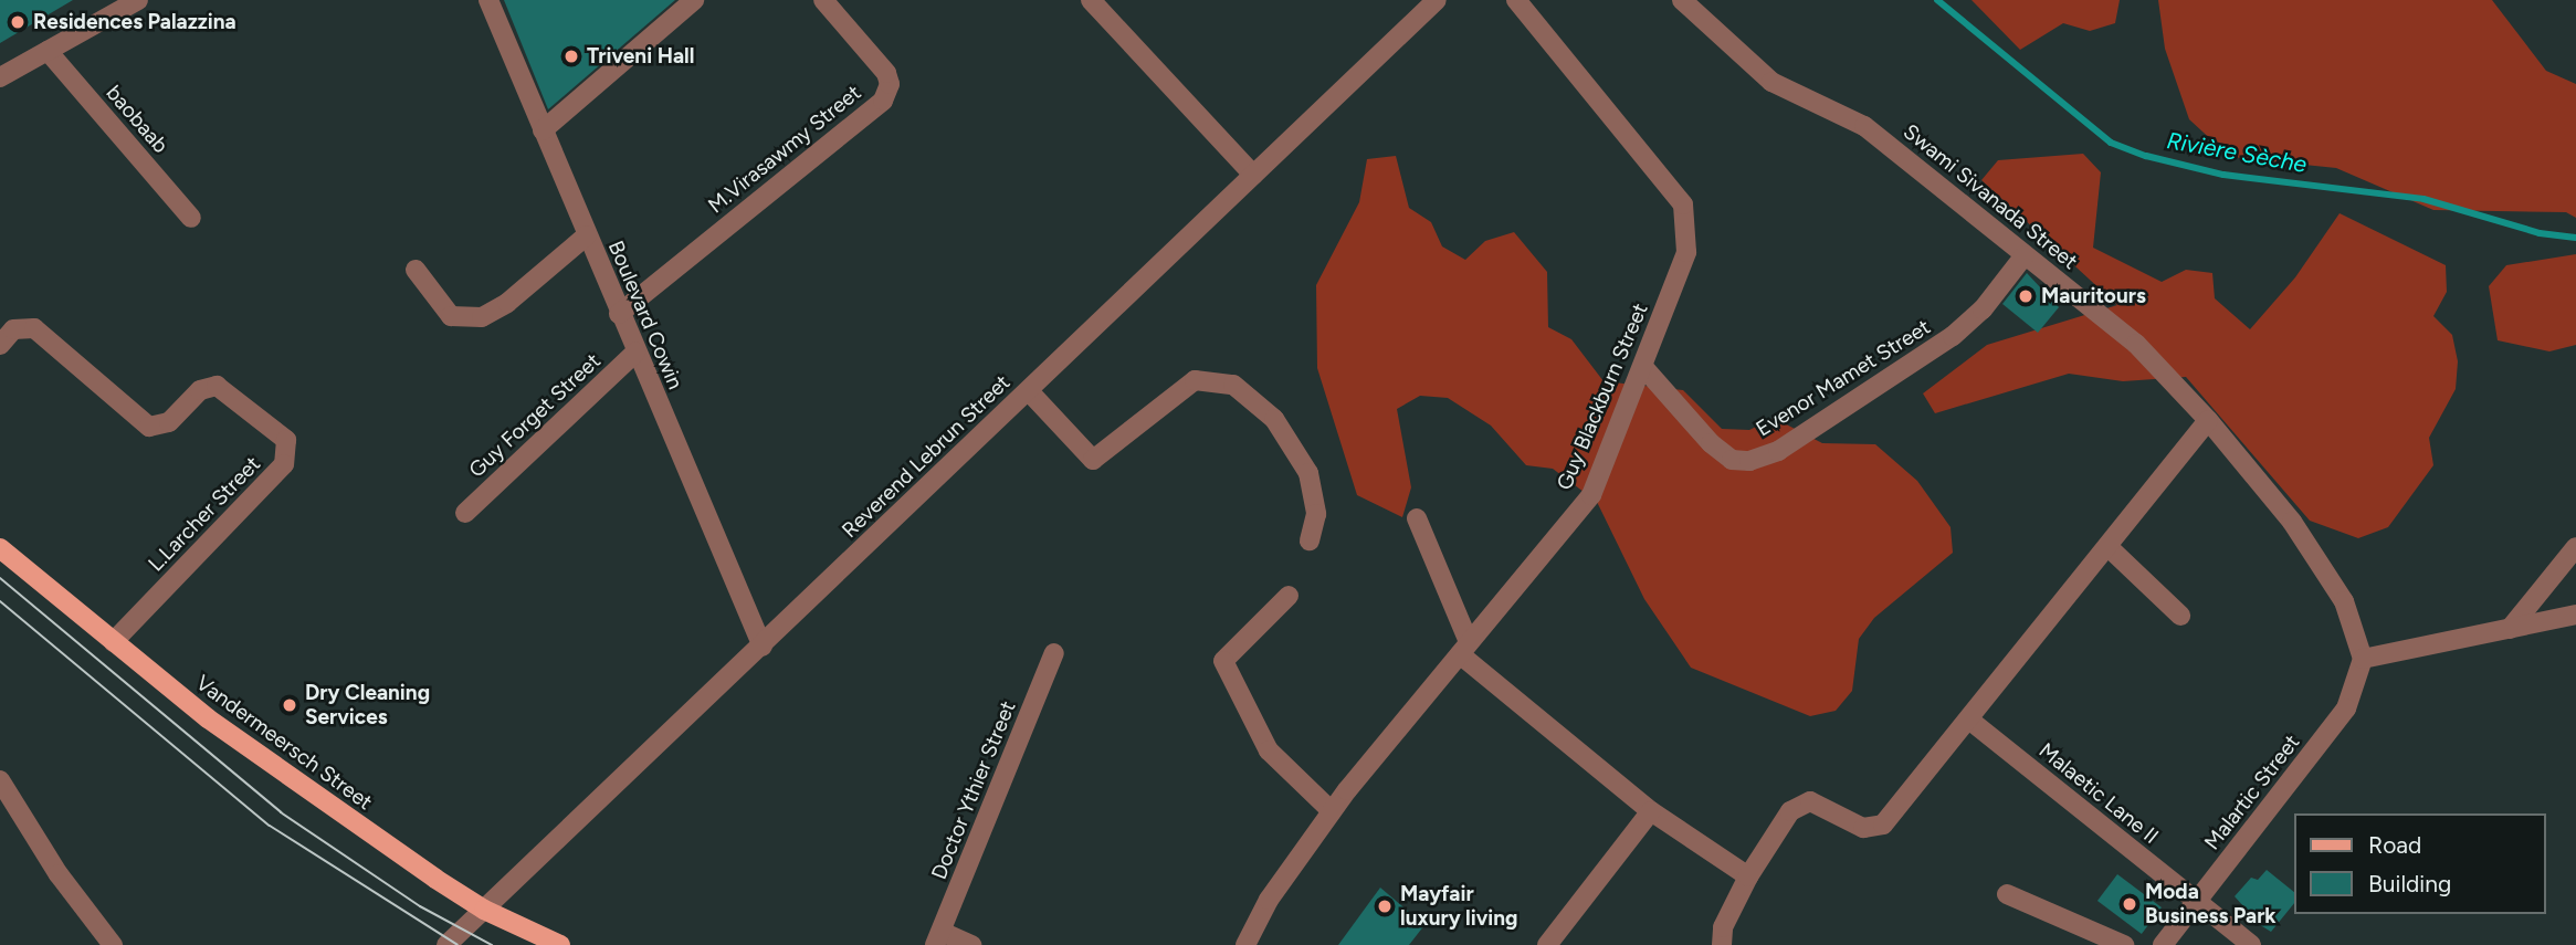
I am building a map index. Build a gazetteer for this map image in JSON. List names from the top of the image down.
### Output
{
  "streets": {
    "main road": ["Vandermeersch Street"],
    "street": [
      "baobaab",
      "M.Virasawmy Street",
      "Swami Sivanada Street",
      "Boulevard Cowin",
      "Evenor Mamet Street",
      "Guy Blackburn Street",
      "Guy Forget Street",
      "Reverend Lebrun Street",
      "L.Larcher Street",
      "Doctor Ythier Street",
      "Malartic Street",
      "Malaetic Lane II"
    ]
  },
  "crossings": [
    ["M.Virasawmy Street", "Boulevard Cowin"],
    ["Swami Sivanada Street", "Evenor Mamet Street"],
    ["Swami Sivanada Street", "Malartic Street"],
    ["Boulevard Cowin", "Guy Forget Street"],
    ["Boulevard Cowin", "Reverend Lebrun Street"],
    ["Evenor Mamet Street", "Guy Blackburn Street"],
    ["Reverend Lebrun Street", "Vandermeersch Street"],
    ["L.Larcher Street", "Vandermeersch Street"],
    ["Malartic Street", "Malaetic Lane II"]
  ],
  "water": ["Rivière Sèche"],
  "places": [
    "Residences Palazzina",
    "Triveni Hall",
    "Mauritours",
    "Dry Cleaning Services",
    "Moda Business Park",
    "Mayfair luxury living"
  ],
  "legend": ["Road", "Building"]
}
